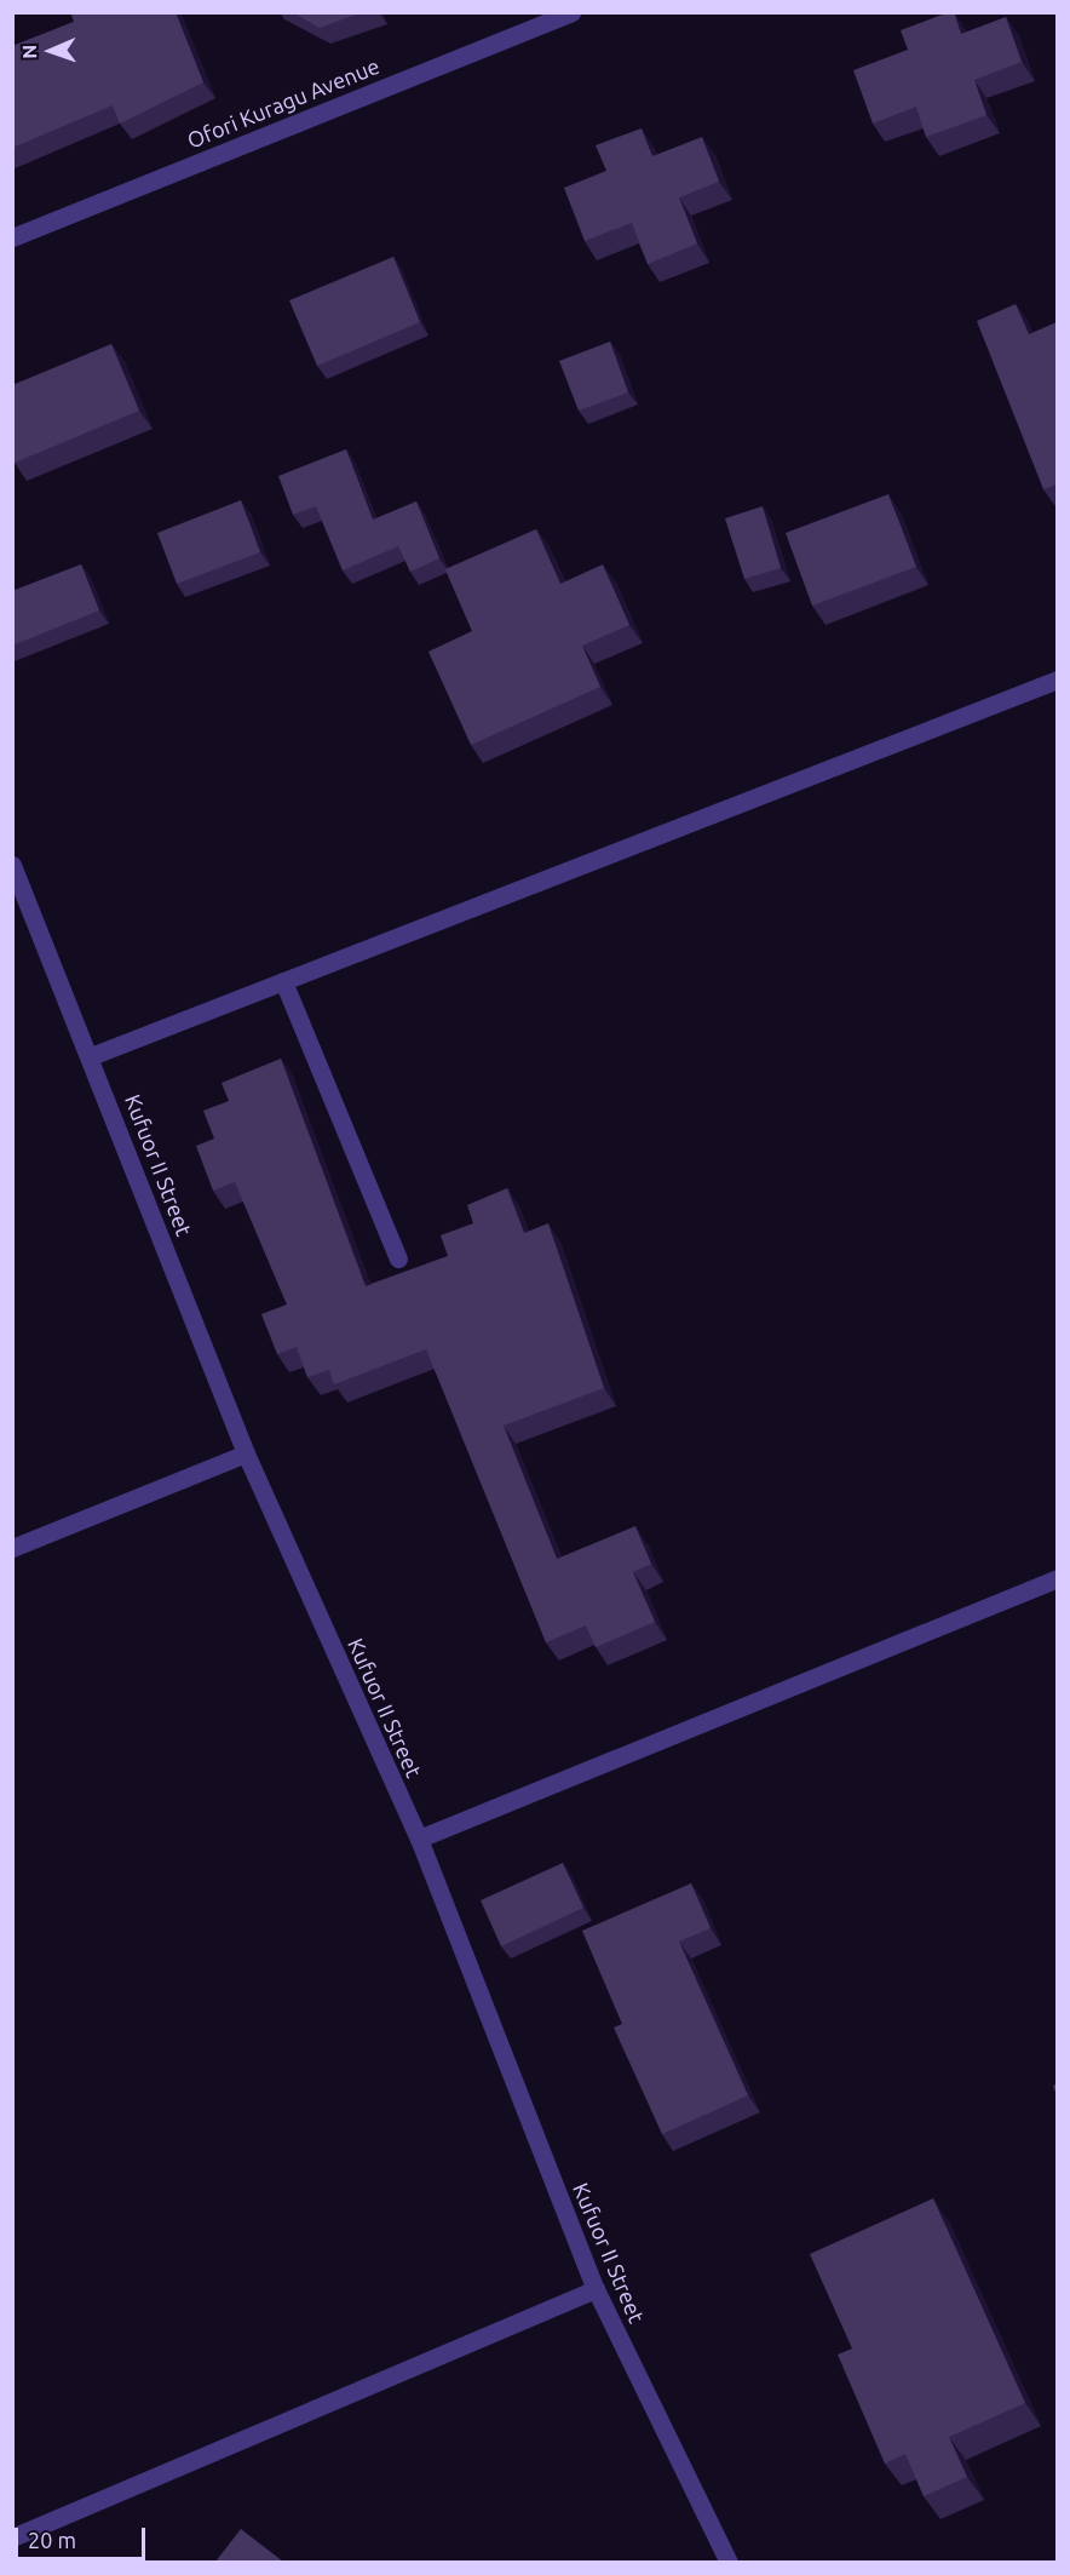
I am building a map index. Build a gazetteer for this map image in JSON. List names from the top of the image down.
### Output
{
  "streets": {
    "street": ["Ofori Kuragu Avenue", "Kufuor II Street"]
  },
  "scale_bar": "20 m",
  "north": "left"
}
